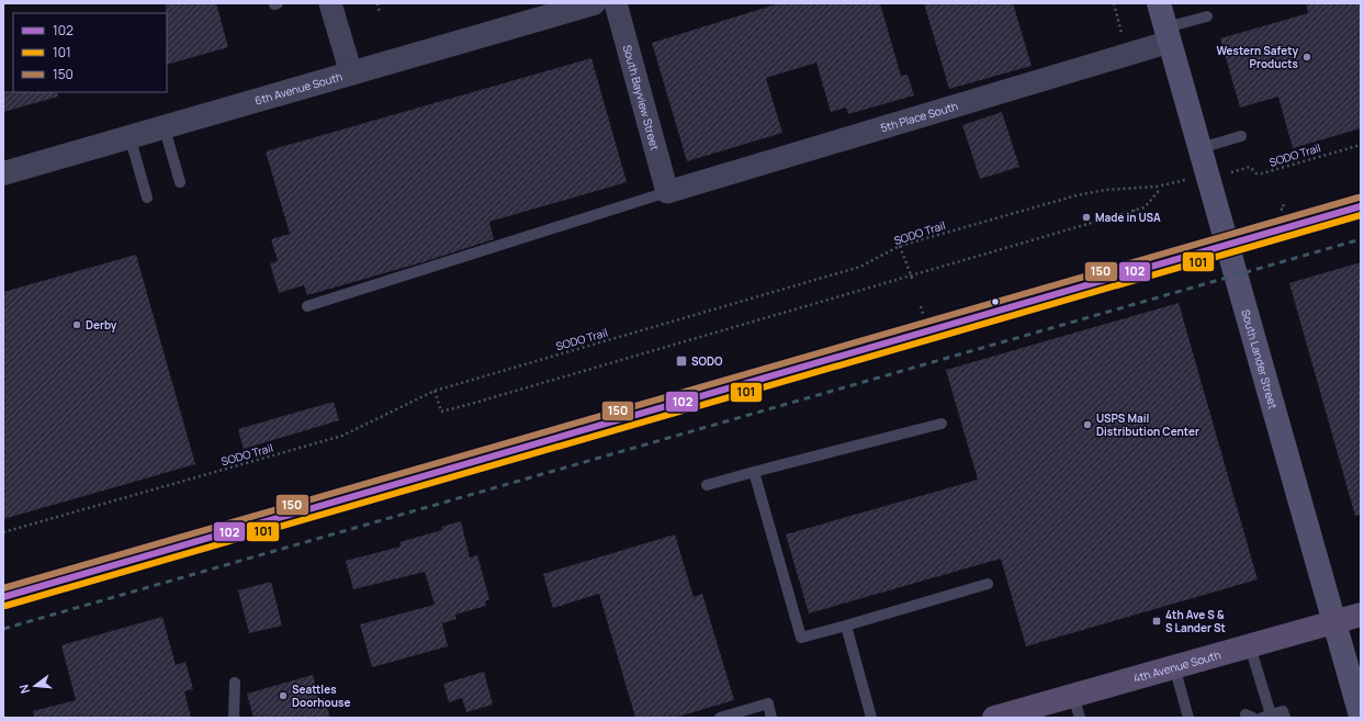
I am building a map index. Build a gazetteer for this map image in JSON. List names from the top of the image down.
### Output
{
  "streets": {
    "main road": ["South Lander Street", "4th Avenue South"],
    "street": ["6th Avenue South", "South Bayview Street", "5th Place South"],
    "path": ["SODO Trail"]
  },
  "crossings": [
    ["South Bayview Street", "5th Place South"],
    ["5th Place South", "South Lander Street"],
    ["South Lander Street", "4th Avenue South"]
  ],
  "places": {
    "other": [
      "Western Safety Products",
      "Made in USA",
      "Derby",
      "USPS Mail Distribution Center",
      "Seattles Doorhouse"
    ],
    "transit": ["SODO", "4th Ave S & S Lander St"]
  },
  "lines": ["transit line 150", "transit line 102", "transit line 101"],
  "legend": ["102", "101", "150"],
  "north": "left"
}
